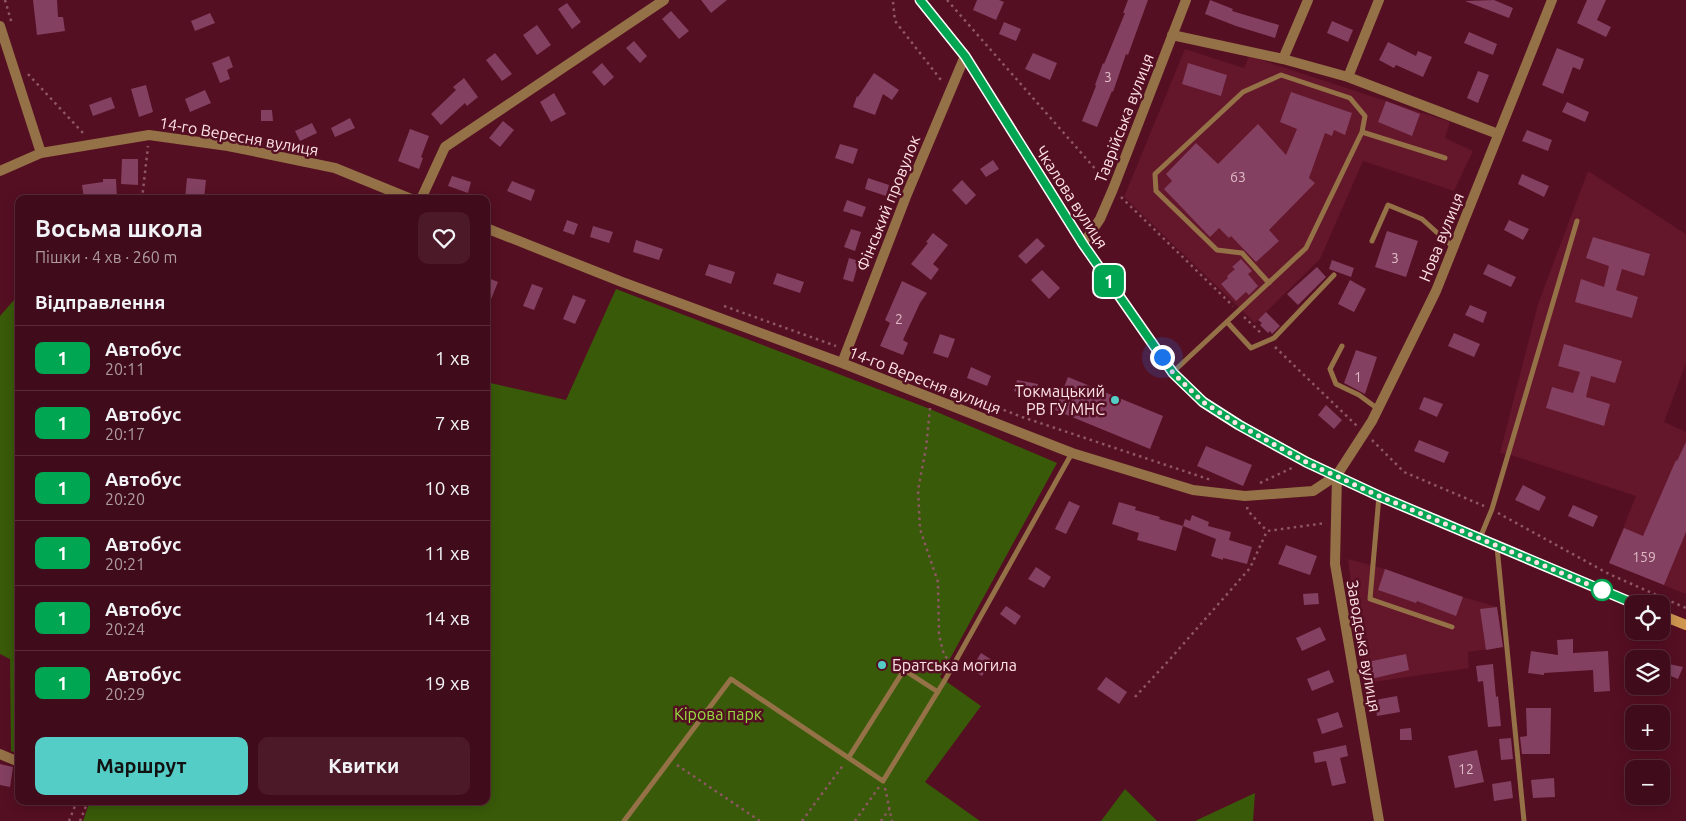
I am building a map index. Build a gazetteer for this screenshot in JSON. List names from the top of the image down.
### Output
{
  "streets": {
    "main road": ["Чкалова вулиця"],
    "street": [
      "Таврійська вулиця",
      "14-го Вересня вулиця",
      "Фінський провулок",
      "Нова вулиця",
      "Заводська вулиця"
    ]
  },
  "crossings": [
    ["Таврійська вулиця", "Чкалова вулиця"],
    ["14-го Вересня вулиця", "Чкалова вулиця"],
    ["14-го Вересня вулиця", "Фінський провулок"],
    ["14-го Вересня вулиця", "Нова вулиця"],
    ["14-го Вересня вулиця", "Заводська вулиця"],
    ["Чкалова вулиця", "Фінський провулок"],
    ["Чкалова вулиця", "Нова вулиця"],
    ["Чкалова вулиця", "Заводська вулиця"],
    ["Нова вулиця", "Заводська вулиця"]
  ],
  "parks": ["Кірова парк"],
  "places": ["Токмацький РВ ГУ МНС", "Братська могила"],
  "lines": ["bus line 1"],
  "house_numbers": [
    "3",
    "63",
    "3",
    "2",
    "1",
    "159",
    "12"
  ],
  "page": {
    "on_map": "1",
    "heading": [
      ["Восьма школа", "Пішки · 4 хв · 260 m"],
      "Відправлення"
    ],
    "list": [
      {
        "mark": "1",
        "name": "Автобус",
        "note": "20:11",
        "value": "1 хв"
      },
      {
        "mark": "1",
        "name": "Автобус",
        "note": "20:17",
        "value": "7 хв"
      },
      {
        "mark": "1",
        "name": "Автобус",
        "note": "20:20",
        "value": "10 хв"
      },
      {
        "mark": "1",
        "name": "Автобус",
        "note": "20:21",
        "value": "11 хв"
      },
      {
        "mark": "1",
        "name": "Автобус",
        "note": "20:24",
        "value": "14 хв"
      },
      {
        "mark": "1",
        "name": "Автобус",
        "note": "20:29",
        "value": "19 хв"
      }
    ],
    "map_buttons": ["+", "−"],
    "buttons": ["Маршрут", "Квитки"]
  }
}
